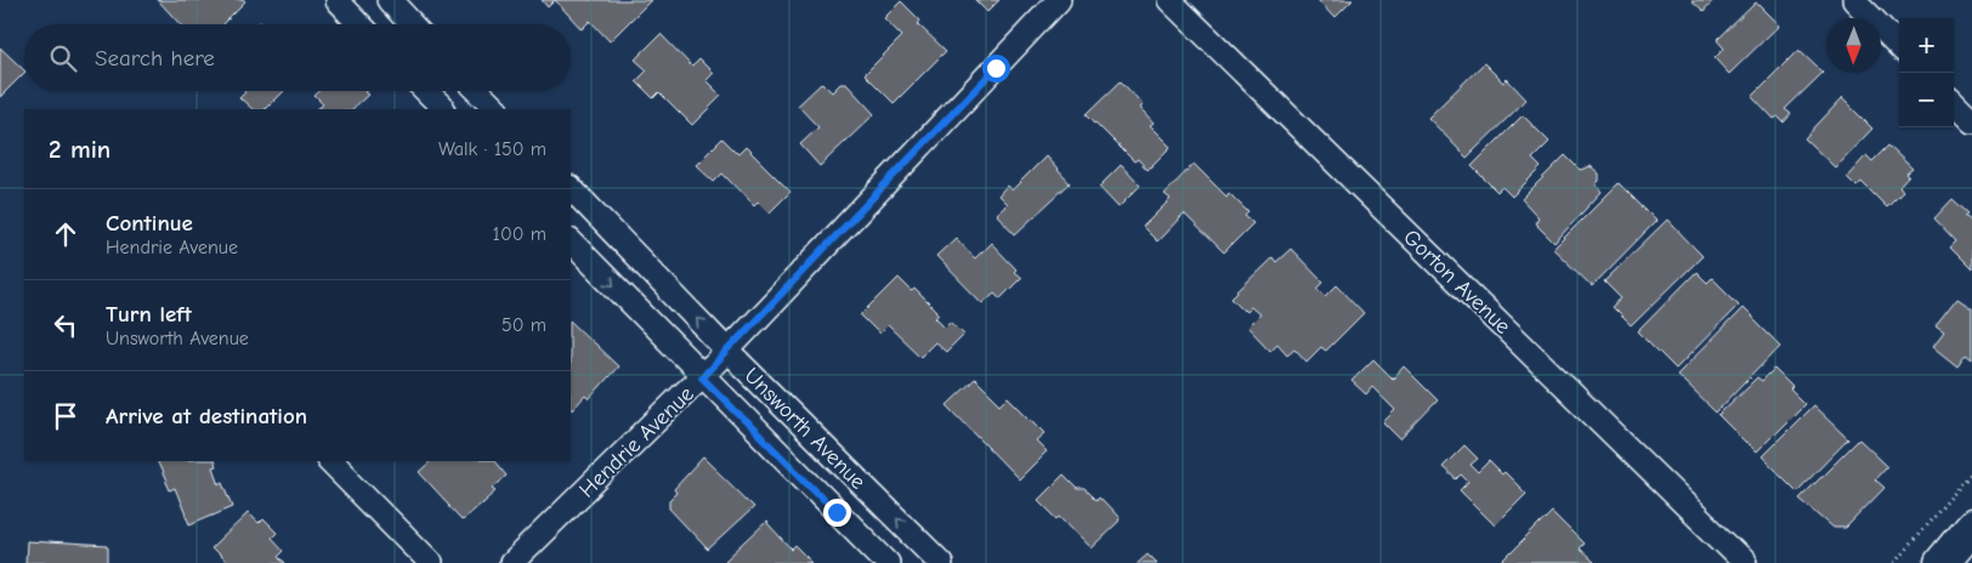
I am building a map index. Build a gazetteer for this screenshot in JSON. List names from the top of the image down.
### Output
{
  "streets": {
    "street": ["Gorton Avenue", "Unsworth Avenue", "Hendrie Avenue"]
  },
  "crossings": [
    ["Unsworth Avenue", "Hendrie Avenue"]
  ],
  "north": "bottom",
  "page": {
    "map_buttons": ["+", "−"],
    "search": "Search here",
    "heading": ["2 min", "Walk · 150 m"],
    "list": [
      ["Continue", "Hendrie Avenue", "100 m"],
      ["Turn left", "Unsworth Avenue", "50 m"],
      "Arrive at destination"
    ]
  }
}
